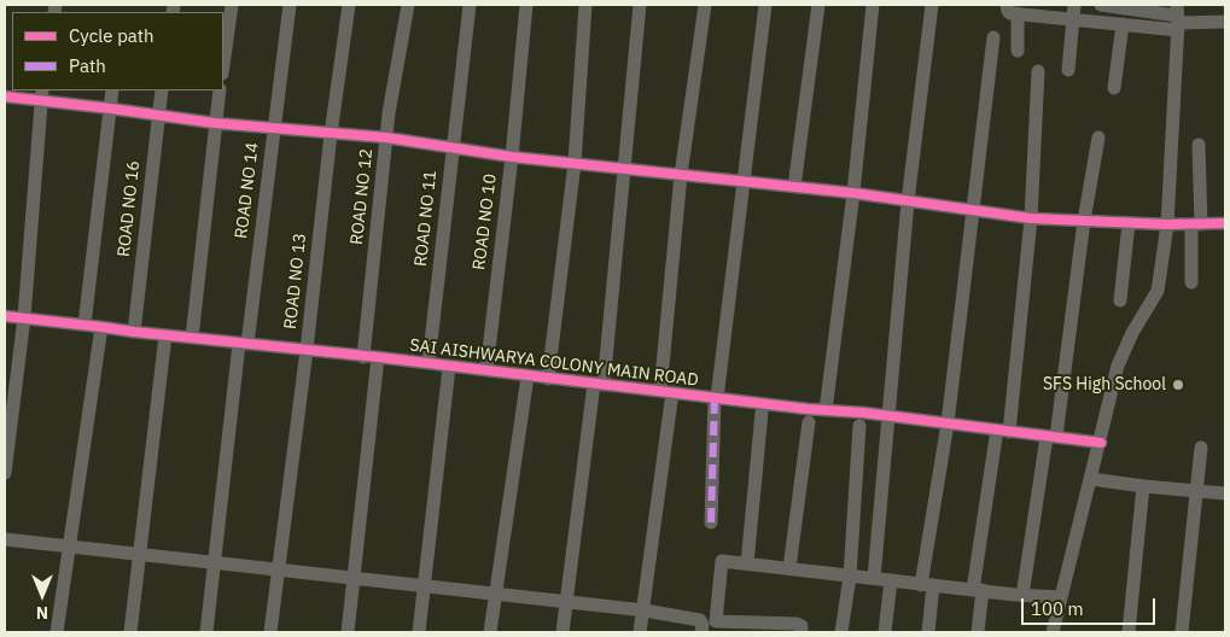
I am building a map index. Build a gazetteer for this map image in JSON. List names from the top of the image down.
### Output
{
  "streets": {
    "street": [
      "ROAD NO 14",
      "ROAD NO 12",
      "ROAD NO 16",
      "ROAD NO 11",
      "ROAD NO 10",
      "ROAD NO 13",
      "SAI AISHWARYA COLONY MAIN ROAD"
    ]
  },
  "crossings": [
    ["ROAD NO 14", "SAI AISHWARYA COLONY MAIN ROAD"],
    ["ROAD NO 12", "SAI AISHWARYA COLONY MAIN ROAD"],
    ["ROAD NO 16", "SAI AISHWARYA COLONY MAIN ROAD"],
    ["ROAD NO 11", "SAI AISHWARYA COLONY MAIN ROAD"],
    ["ROAD NO 10", "SAI AISHWARYA COLONY MAIN ROAD"],
    ["ROAD NO 13", "SAI AISHWARYA COLONY MAIN ROAD"]
  ],
  "places": ["SFS High School"],
  "legend": ["Cycle path", "Path"],
  "scale_bar": "100 m",
  "north": "bottom"
}
